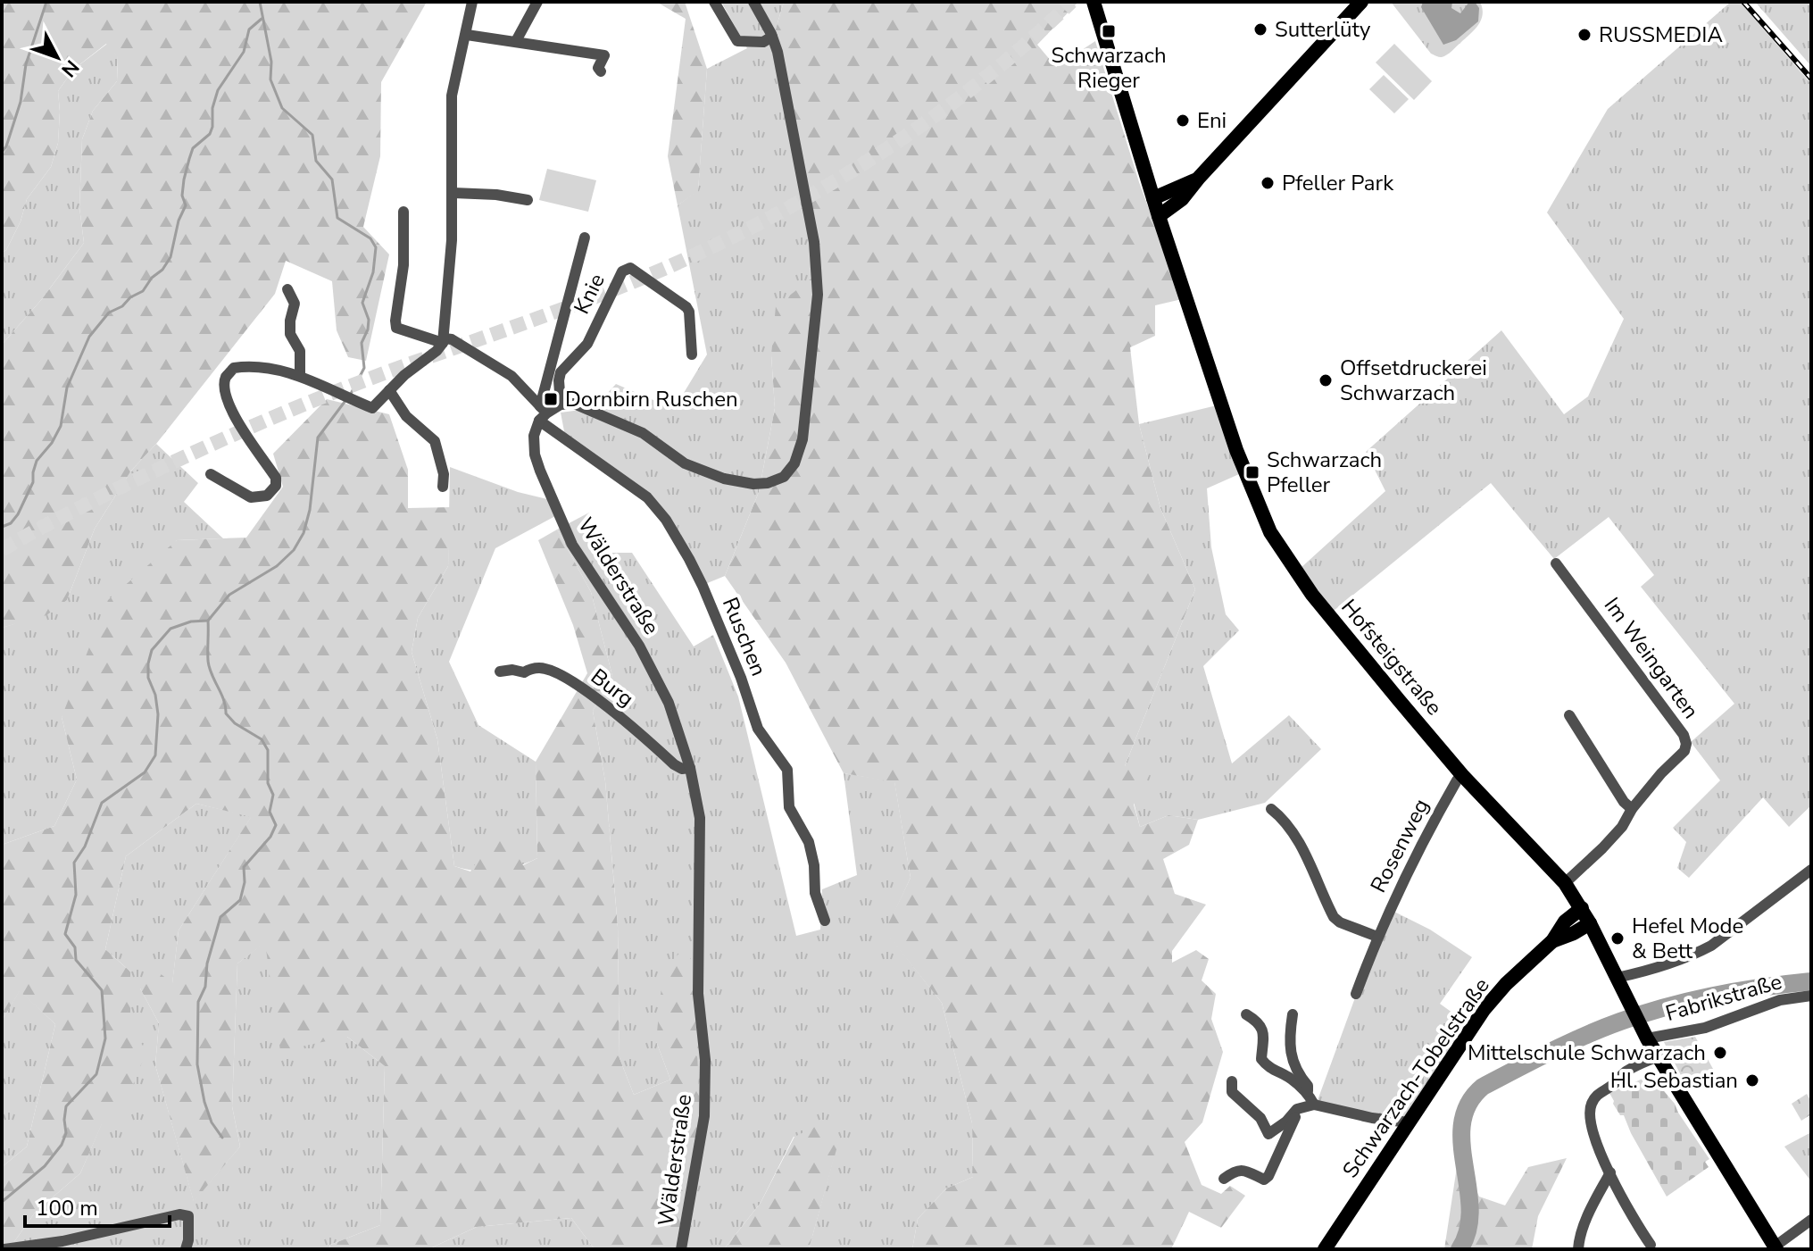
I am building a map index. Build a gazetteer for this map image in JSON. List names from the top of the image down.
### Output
{
  "streets": {
    "main road": ["Hofsteigstraße", "Schwarzach-Tobelstraße"],
    "street": [
      "Knie",
      "Wälderstraße",
      "Ruschen",
      "Im Weingarten",
      "Burg",
      "Rosenweg",
      "Fabrikstraße"
    ]
  },
  "crossings": [
    ["Knie", "Wälderstraße"],
    ["Knie", "Ruschen"],
    ["Wälderstraße", "Ruschen"],
    ["Wälderstraße", "Burg"],
    ["Hofsteigstraße", "Im Weingarten"],
    ["Hofsteigstraße", "Rosenweg"],
    ["Hofsteigstraße", "Fabrikstraße"],
    ["Hofsteigstraße", "Schwarzach-Tobelstraße"]
  ],
  "places": {
    "other": [
      "Sutterlüty",
      "RUSSMEDIA",
      "Eni",
      "Pfeller Park",
      "Offsetdruckerei Schwarzach",
      "Hefel Mode & Bett",
      "Mittelschule Schwarzach",
      "Hl. Sebastian"
    ],
    "transit": ["Schwarzach Rieger", "Dornbirn Ruschen", "Schwarzach Pfeller"]
  },
  "scale_bar": "100 m",
  "north": "bottom right"
}
